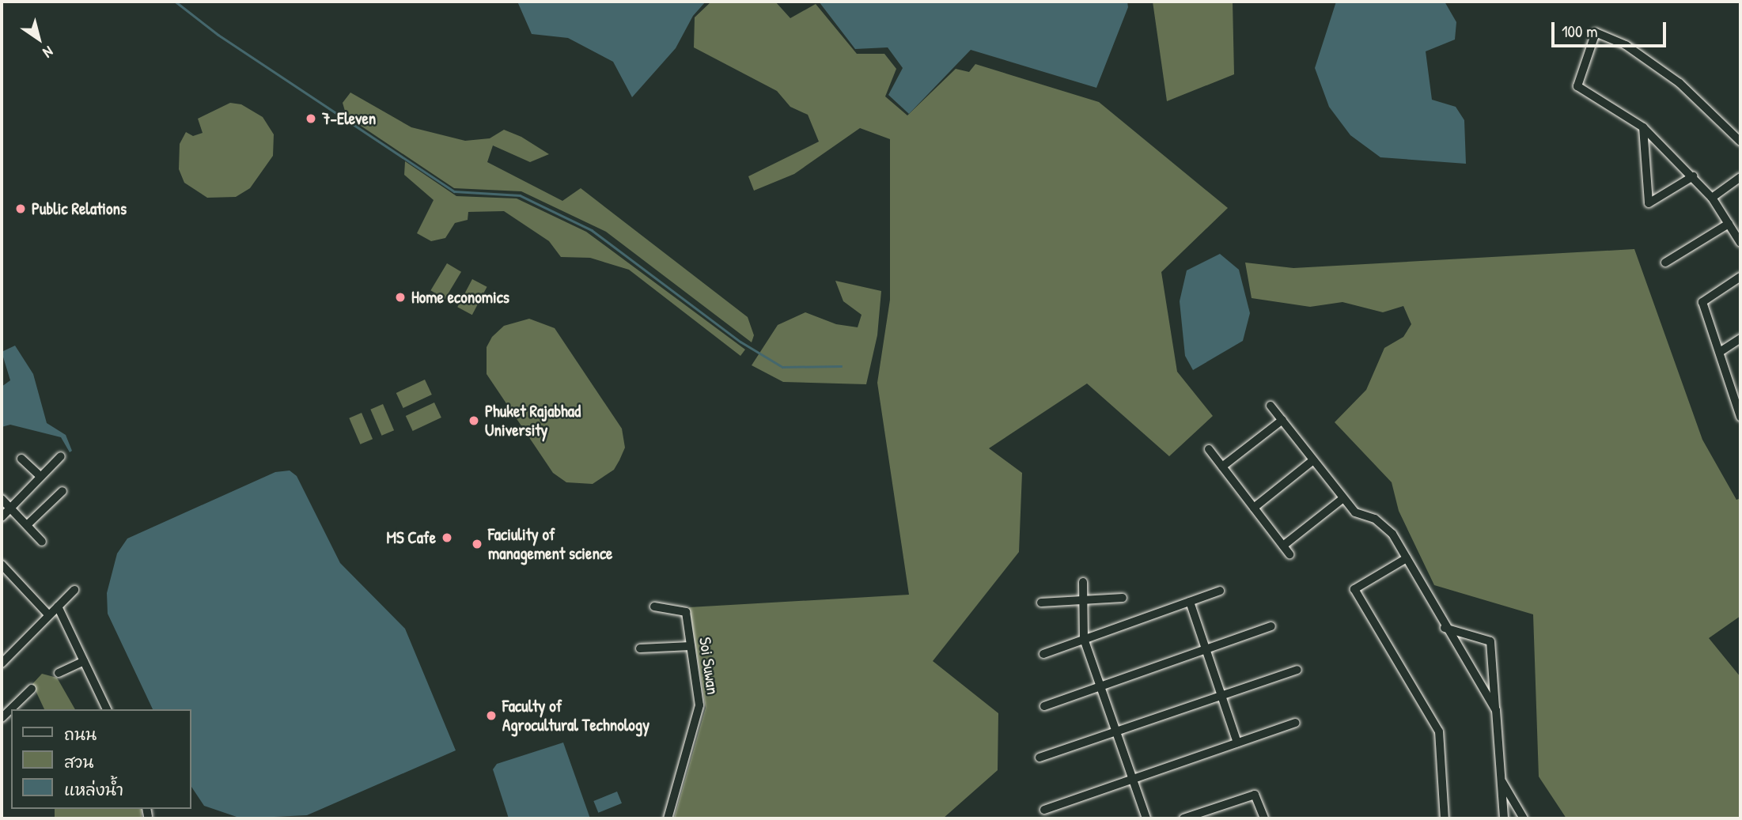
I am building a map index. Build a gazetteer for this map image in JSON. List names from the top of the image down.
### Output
{
  "streets": {
    "street": ["Soi Suwan"]
  },
  "places": [
    "7-Eleven",
    "Public Relations",
    "Home economics",
    "Phuket Rajabhad University",
    "MS Cafe",
    "Faciulity of management science",
    "Faculty of Agrocultural Technology"
  ],
  "legend": ["ถนน", "สวน", "แหล่งน้ำ"],
  "scale_bar": "100 m",
  "north": "bottom right"
}
